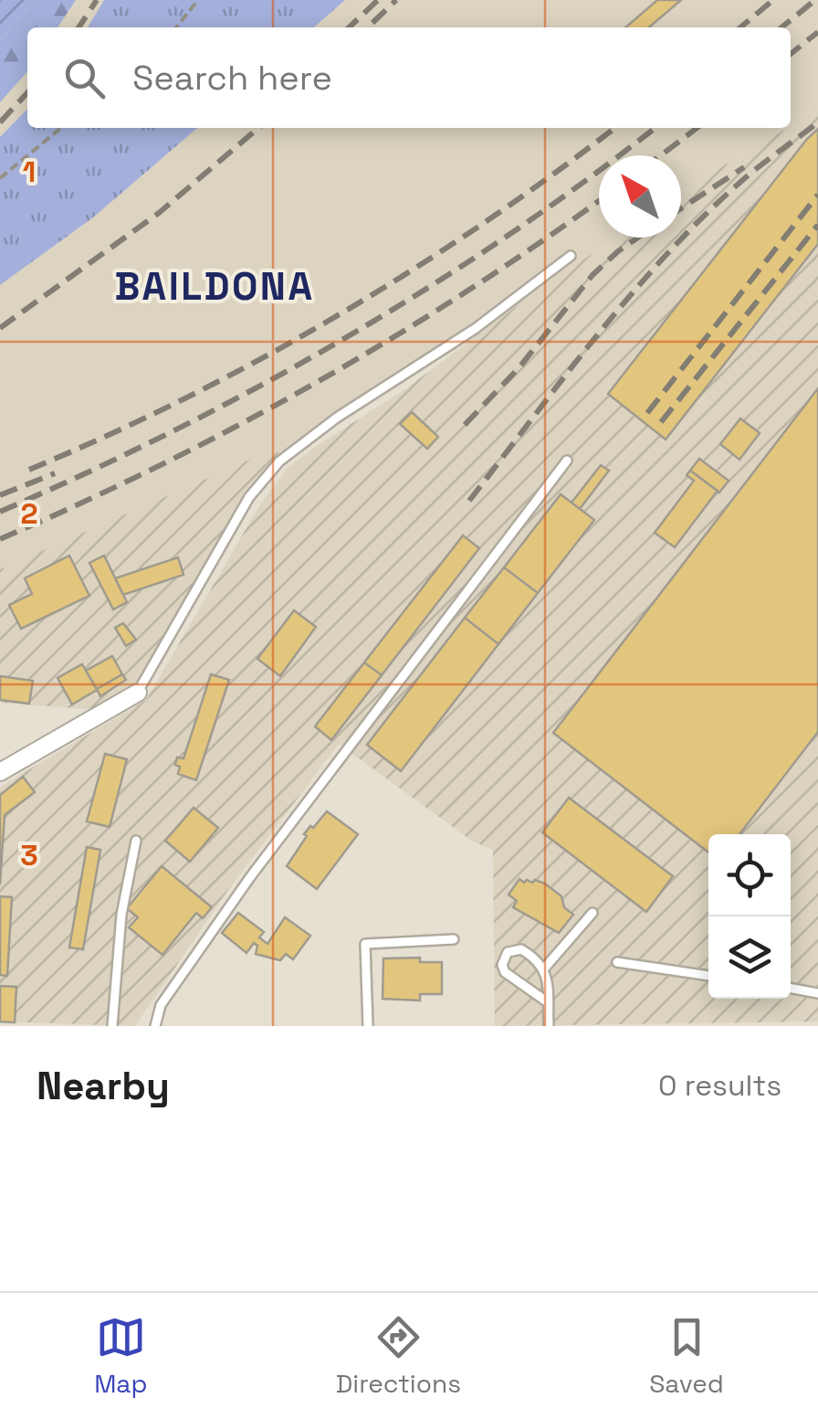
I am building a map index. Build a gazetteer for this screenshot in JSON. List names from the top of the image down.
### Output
{
  "districts": ["BAILDONA"],
  "north": "top left",
  "page": {
    "search": "Search here",
    "heading": ["Nearby", "0 results"],
    "nav": ["Map", "Directions", "Saved"]
  },
  "grid": {
    "rows": ["1", "2", "3"]
  }
}
